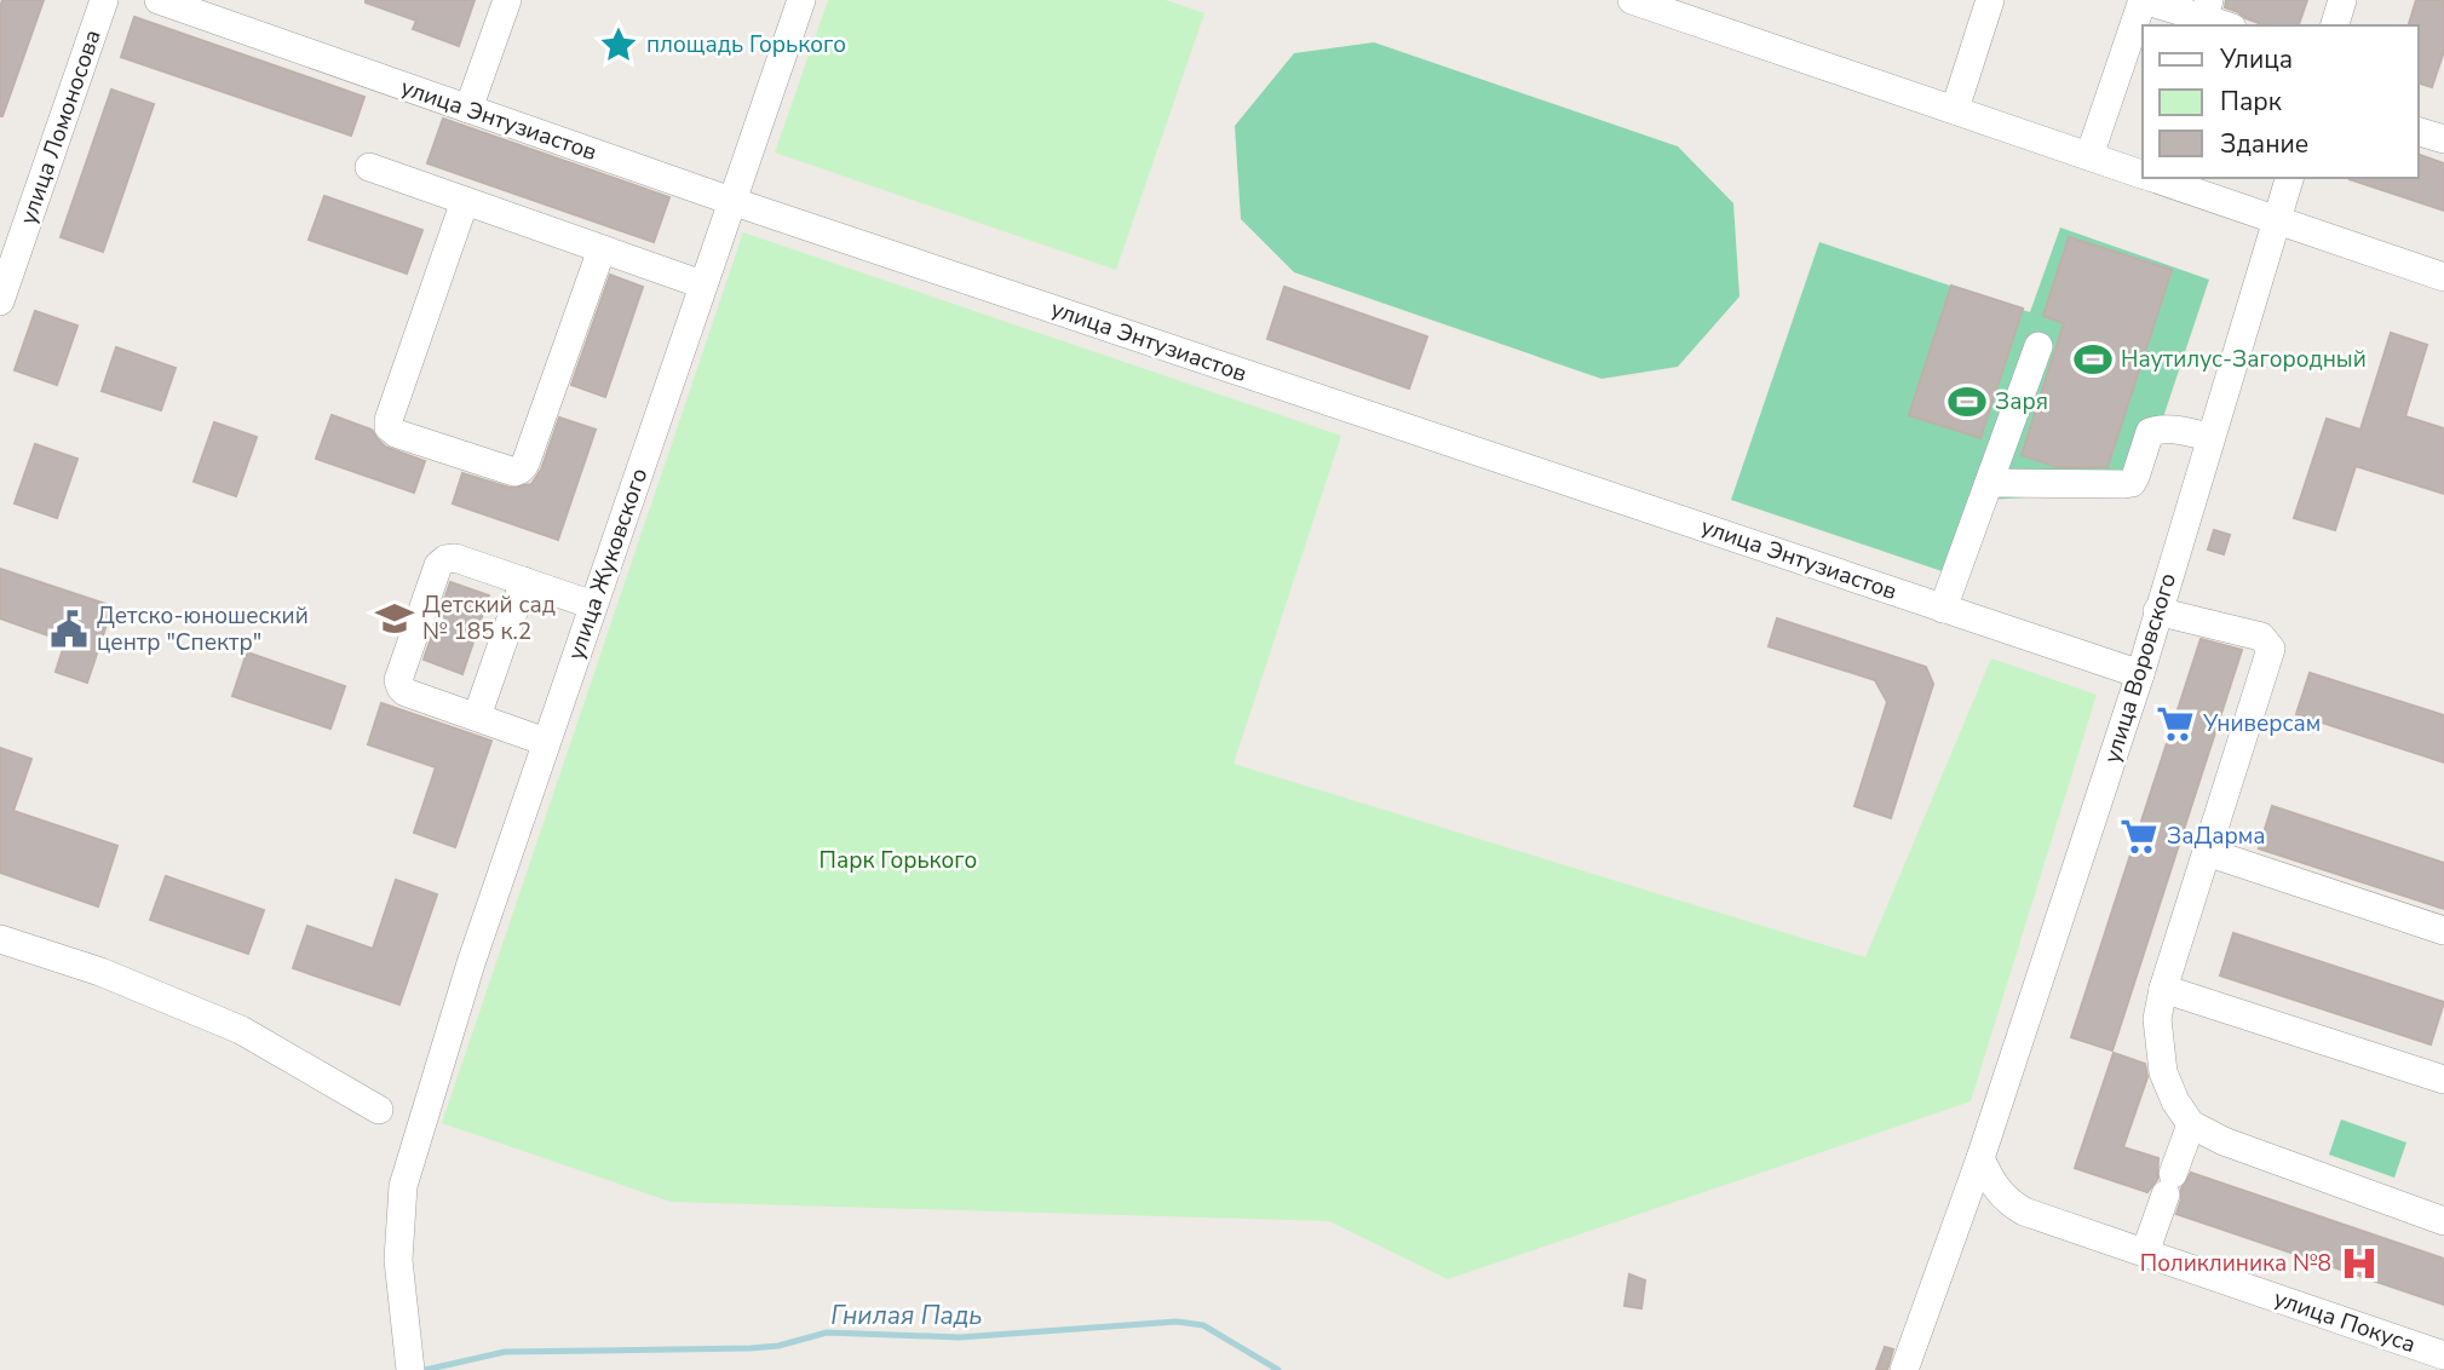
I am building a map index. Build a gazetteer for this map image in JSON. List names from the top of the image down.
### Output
{
  "streets": {
    "street": [
      "улица Энтузиастов",
      "улица Ломоносова",
      "улица Жуковского",
      "улица Воровского",
      "улица Покуса"
    ]
  },
  "crossings": [
    ["улица Энтузиастов", "улица Жуковского"],
    ["улица Энтузиастов", "улица Воровского"],
    ["улица Воровского", "улица Покуса"]
  ],
  "water": ["Гнилая Падь"],
  "parks": ["Парк Горького"],
  "places": {
    "place": ["площадь Горького"],
    "sports": ["Наутилус-Загородный", "Заря"],
    "school or university": ["Детский сад № 185 к.2"],
    "public building": ["Детско-юношеский центр \"Спектр\""],
    "supermarket": ["Универсам", "ЗаДарма"],
    "hospital": ["Поликлиника №8"]
  },
  "legend": ["Улица", "Парк", "Здание"]
}
